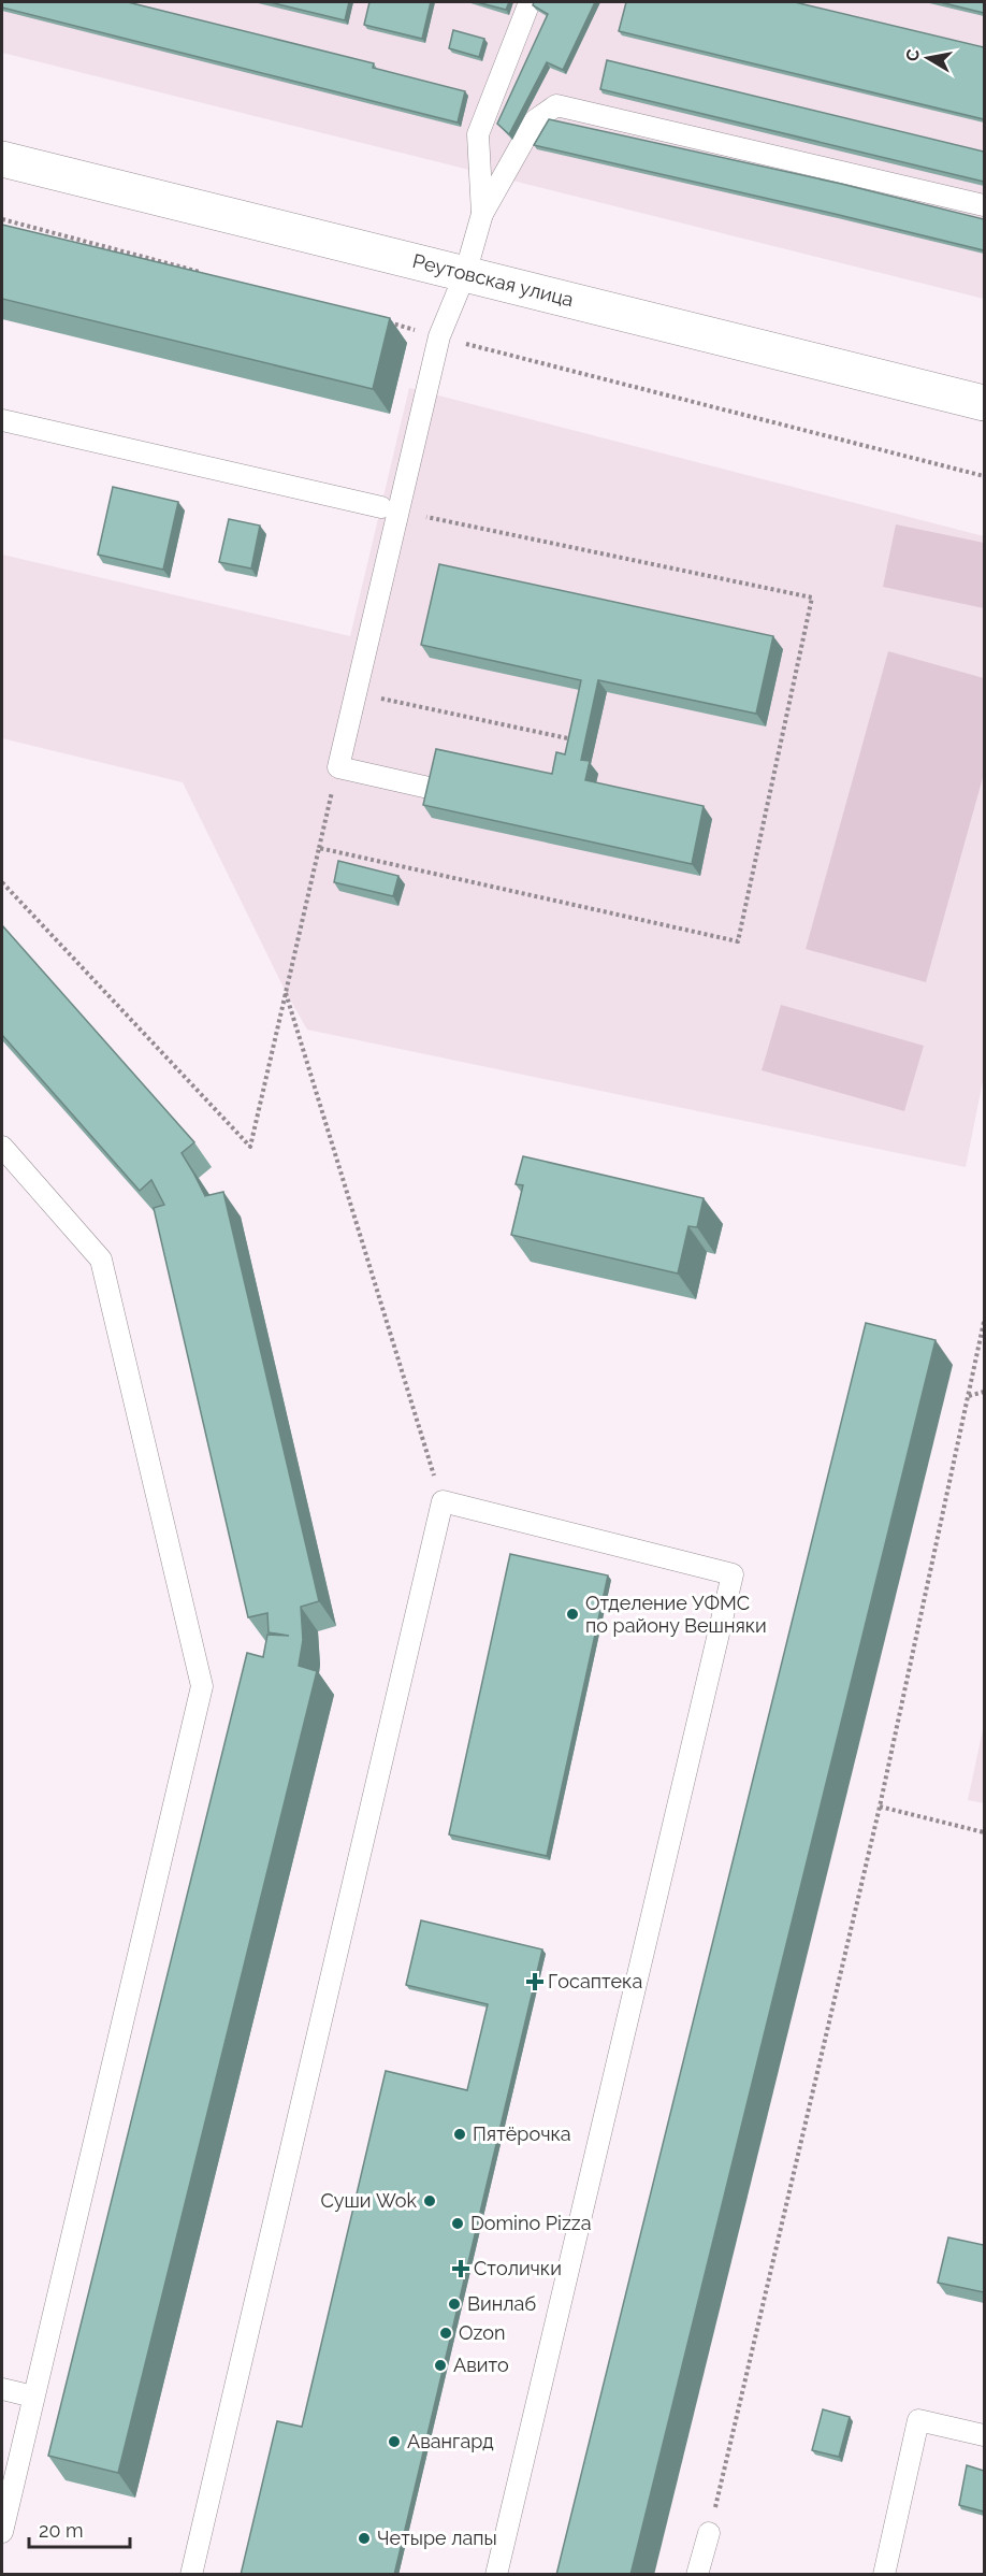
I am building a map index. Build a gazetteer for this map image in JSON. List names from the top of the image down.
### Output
{
  "streets": {
    "street": ["Реутовская улица"]
  },
  "places": {
    "other": [
      "Отделение УФМС по району Вешняки",
      "Пятёрочка",
      "Суши Wok",
      "Domino Pizza",
      "Винлаб",
      "Ozon",
      "Авито",
      "Авангард",
      "Четыре лапы"
    ],
    "health": ["Госаптека", "Столички"]
  },
  "scale_bar": "20 m",
  "north": "left"
}
